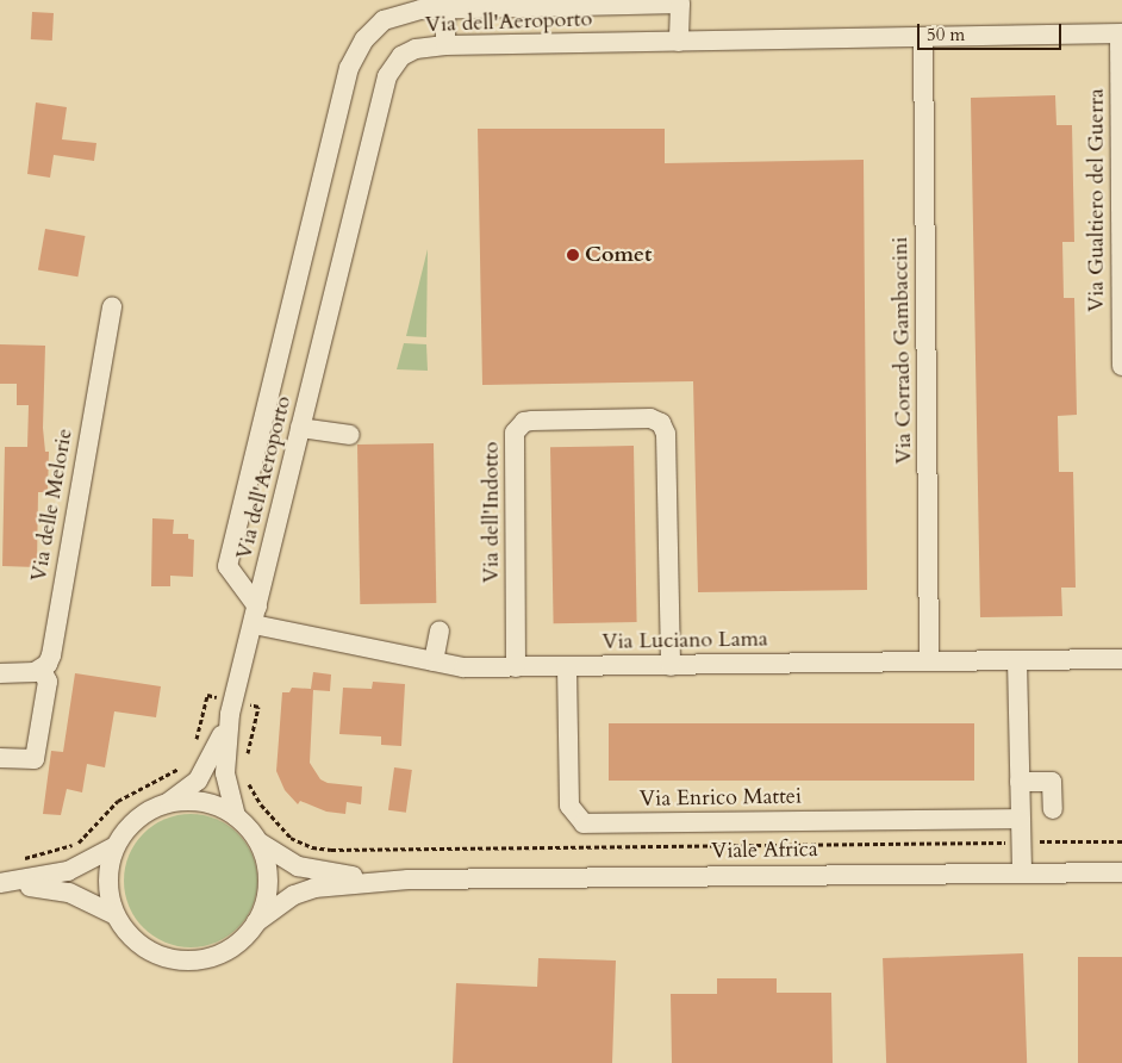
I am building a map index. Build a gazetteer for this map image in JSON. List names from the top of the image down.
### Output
{
  "streets": {
    "street": [
      "Via dell'Aeroporto",
      "Via Gualtiero del Guerra",
      "Via Corrado Gambaccini",
      "Via delle Melorie",
      "Via dell'Indotto",
      "Via Luciano Lama",
      "Via Enrico Mattei",
      "Viale Africa"
    ]
  },
  "crossings": [
    ["Via dell'Aeroporto", "Via Gualtiero del Guerra"],
    ["Via dell'Aeroporto", "Via Corrado Gambaccini"],
    ["Via dell'Aeroporto", "Via Luciano Lama"],
    ["Via dell'Aeroporto", "Viale Africa"],
    ["Via Corrado Gambaccini", "Via Luciano Lama"],
    ["Via dell'Indotto", "Via Luciano Lama"],
    ["Via Luciano Lama", "Via Enrico Mattei"]
  ],
  "places": ["Comet"],
  "scale_bar": "50 m"
}
